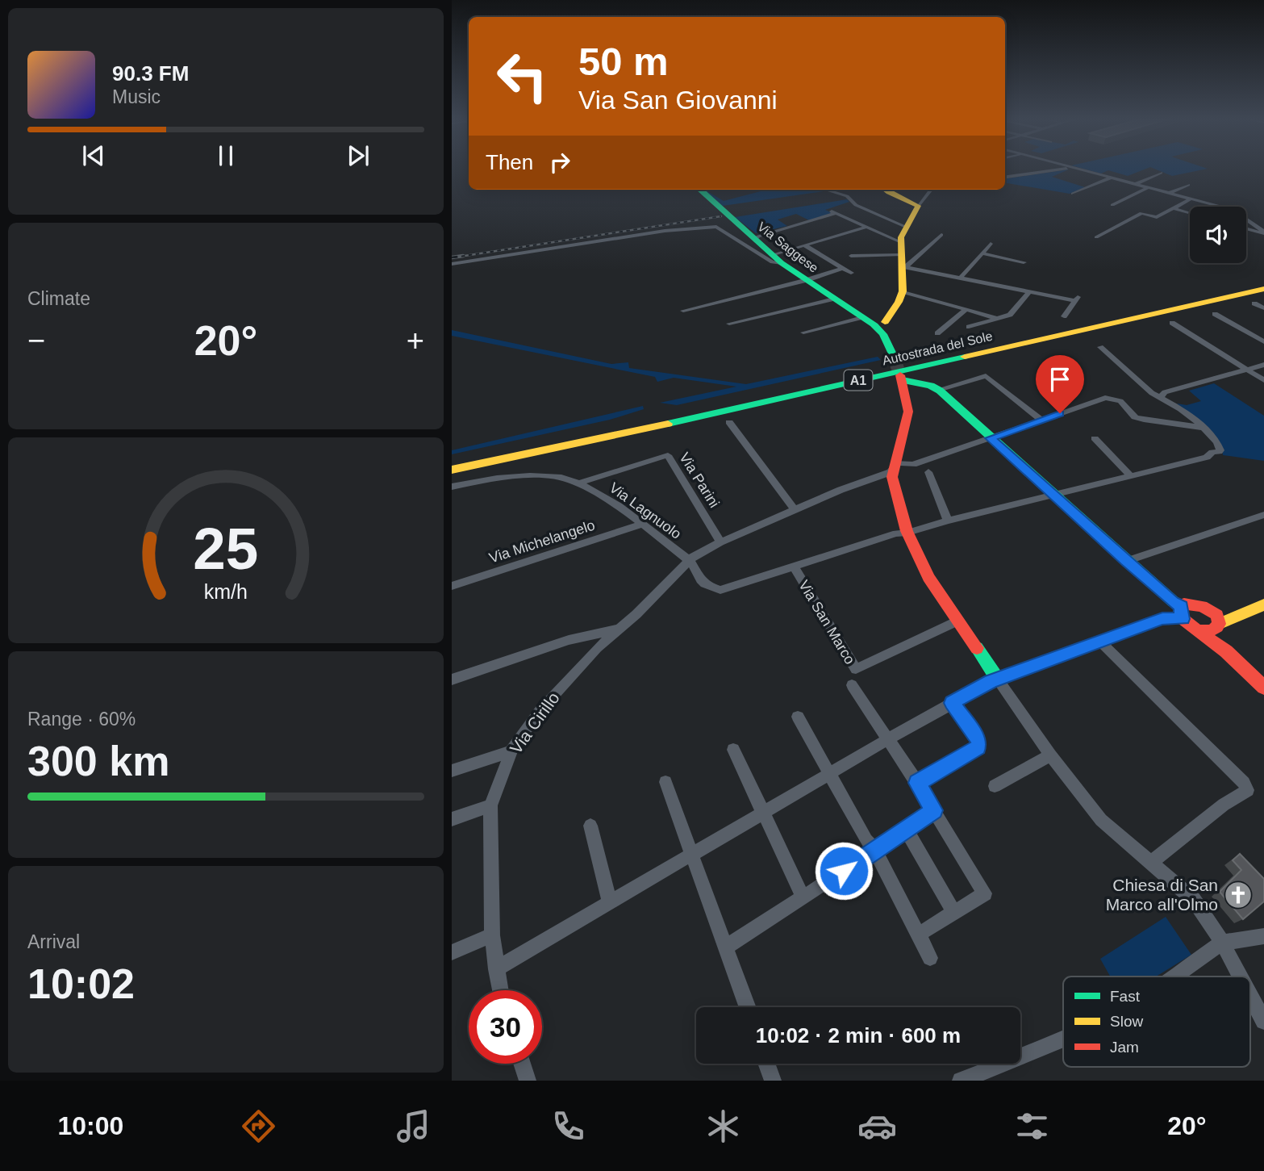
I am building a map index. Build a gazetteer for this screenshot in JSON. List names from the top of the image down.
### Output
{
  "streets": {
    "main road": ["Via Saggese", "Autostrada del Sole", "A1"],
    "street": [
      "Via Parini",
      "Via Lagnuolo",
      "Via Michelangelo",
      "Via San Marco",
      "Via Cirillo"
    ]
  },
  "crossings": [
    ["Via Parini", "Via Lagnuolo"],
    ["Via Parini", "Via Cirillo"],
    ["Via Lagnuolo", "Via Michelangelo"],
    ["Via Lagnuolo", "Via Cirillo"]
  ],
  "places": {
    "church": ["Chiesa di San Marco all'Olmo"]
  },
  "legend": ["Fast", "Slow", "Jam"],
  "page": {
    "turn": ["50 m", "Via San Giovanni"],
    "song": ["90.3 FM", "Music"],
    "then": "Then",
    "tile": [
      "Climate",
      ["Range · 60%", "300 km"],
      ["Arrival", "10:02"]
    ],
    "heat": ["−", "20°", "+"],
    "limit": "30",
    "trip": "10:02 · 2 min · 600 m",
    "tabs": ["10:00", "20°"],
    "gauge": ["25", "km/h"]
  }
}
